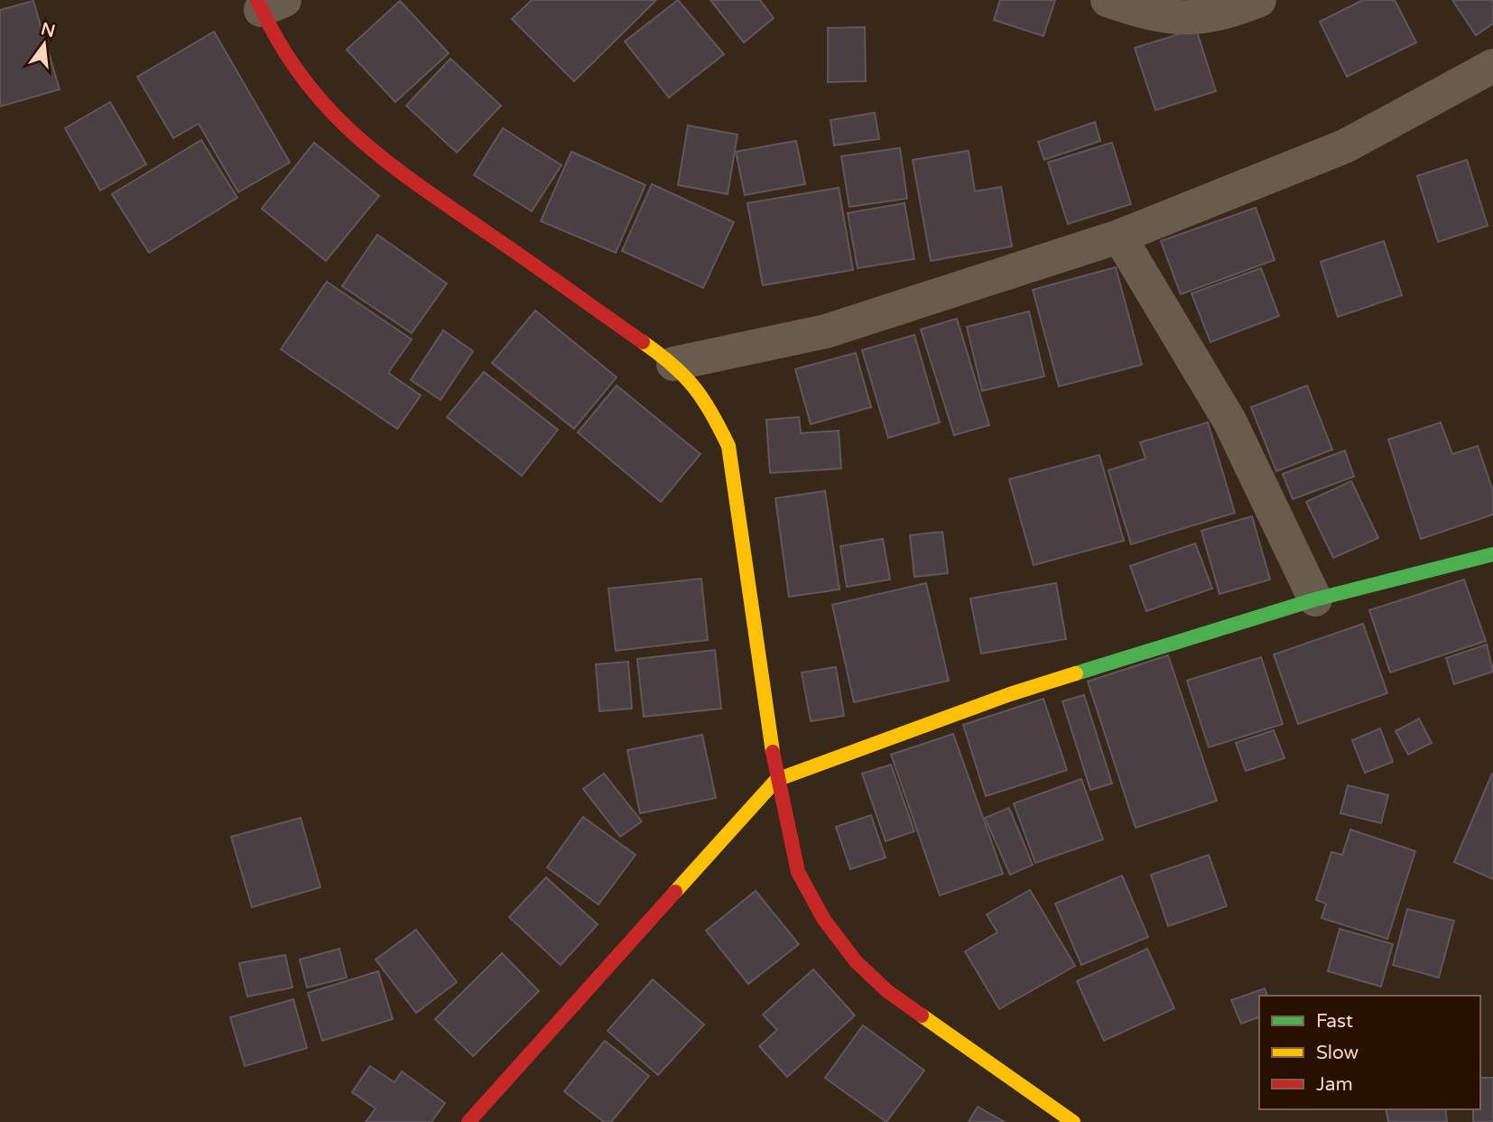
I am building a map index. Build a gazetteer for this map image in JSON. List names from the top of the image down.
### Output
{
  "legend": ["Fast", "Slow", "Jam"],
  "north": "top"
}
